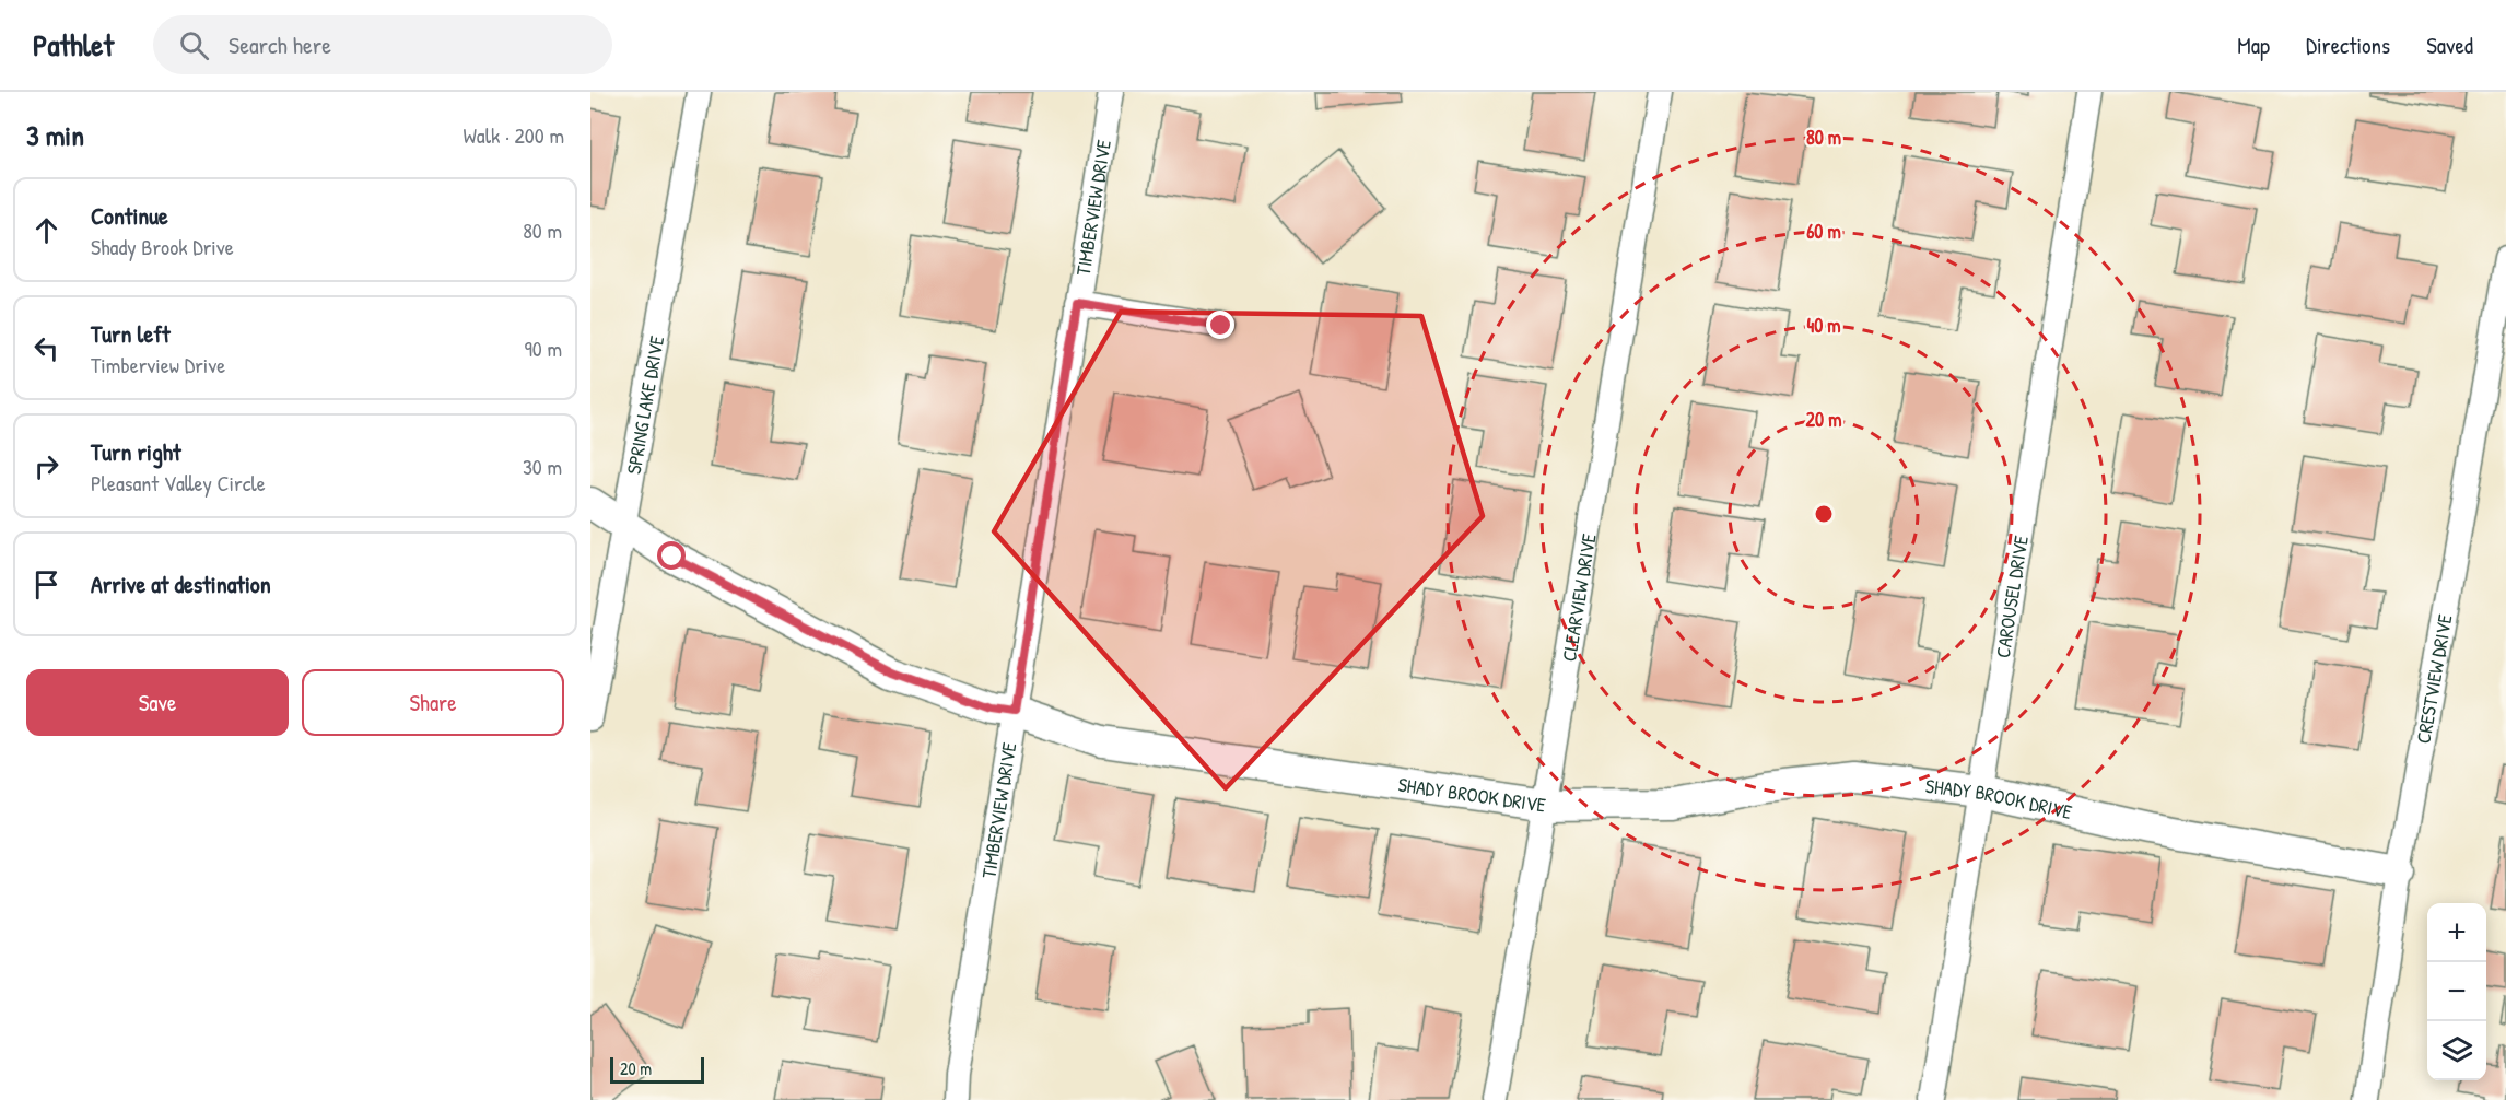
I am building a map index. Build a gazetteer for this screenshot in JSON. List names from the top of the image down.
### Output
{
  "streets": {
    "street": [
      "TIMBERVIEW DRIVE",
      "SPRING LAKE DRIVE",
      "CLEARVIEW DRIVE",
      "CAROUSEL DRIVE",
      "CRESTVIEW DRIVE",
      "SHADY BROOK DRIVE"
    ]
  },
  "crossings": [
    ["TIMBERVIEW DRIVE", "SHADY BROOK DRIVE"],
    ["SPRING LAKE DRIVE", "SHADY BROOK DRIVE"],
    ["CLEARVIEW DRIVE", "SHADY BROOK DRIVE"],
    ["CAROUSEL DRIVE", "SHADY BROOK DRIVE"],
    ["CRESTVIEW DRIVE", "SHADY BROOK DRIVE"]
  ],
  "scale_bar": "20 m",
  "page": {
    "header": "Pathlet",
    "search": "Search here",
    "nav": ["Map", "Directions", "Saved"],
    "heading": ["3 min", "Walk · 200 m"],
    "list": [
      ["Continue", "Shady Brook Drive", "80 m"],
      ["Turn left", "Timberview Drive", "90 m"],
      ["Turn right", "Pleasant Valley Circle", "30 m"],
      "Arrive at destination"
    ],
    "buttons": ["Save", "Share"],
    "map_buttons": ["+", "−"],
    "scale": "20 m"
  },
  "rings": [
    "80 m",
    "60 m",
    "40 m",
    "20 m"
  ]
}
